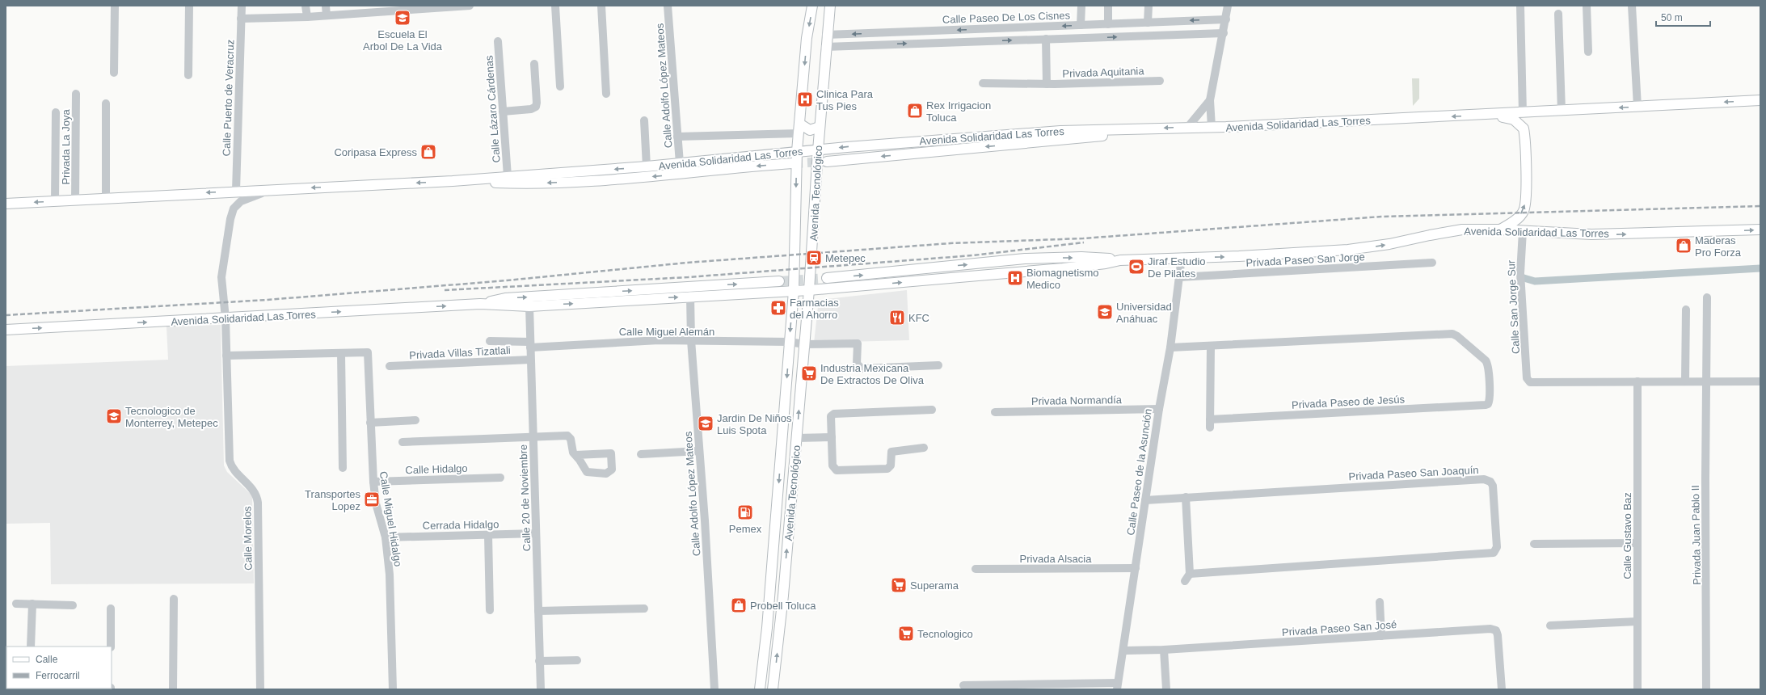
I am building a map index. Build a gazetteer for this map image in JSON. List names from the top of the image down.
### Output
{
  "streets": {
    "main road": ["Avenida Solidaridad Las Torres", "Avenida Tecnológico"],
    "street": [
      "Calle Paseo De Los Cisnes",
      "Privada Aquitania",
      "Calle Adolfo López Mateos",
      "Calle Puerto de Veracruz",
      "Calle Lázaro Cárdenas",
      "Privada La Joya",
      "Privada Paseo San Jorge",
      "Calle San Jorge Sur",
      "Calle Miguel Alemán",
      "Privada Villas Tizatlali",
      "Privada Normandía",
      "Privada Paseo de Jesús",
      "Calle Hidalgo",
      "Calle Paseo de la Asunción",
      "Privada Paseo San Joaquín",
      "Calle 20 de Noviembre",
      "Calle Miguel Hidalgo",
      "Cerrada Hidalgo",
      "Privada Juan Pablo II",
      "Calle Gustavo Baz",
      "Calle Morelos",
      "Privada Alsacia",
      "Privada Paseo San José"
    ]
  },
  "crossings": [
    ["Calle Paseo De Los Cisnes", "Avenida Tecnológico"],
    ["Calle Adolfo López Mateos", "Avenida Solidaridad Las Torres"],
    ["Calle Adolfo López Mateos", "Calle Miguel Alemán"],
    ["Calle Puerto de Veracruz", "Avenida Solidaridad Las Torres"],
    ["Calle Lázaro Cárdenas", "Avenida Solidaridad Las Torres"],
    ["Avenida Solidaridad Las Torres", "Privada La Joya"],
    ["Avenida Solidaridad Las Torres", "Avenida Tecnológico"],
    ["Avenida Solidaridad Las Torres", "Calle San Jorge Sur"],
    ["Avenida Solidaridad Las Torres", "Calle Paseo de la Asunción"],
    ["Avenida Solidaridad Las Torres", "Calle 20 de Noviembre"],
    ["Avenida Solidaridad Las Torres", "Calle Morelos"],
    ["Avenida Tecnológico", "Calle Miguel Alemán"],
    ["Privada Paseo San Jorge", "Calle Paseo de la Asunción"],
    ["Calle San Jorge Sur", "Calle Gustavo Baz"],
    ["Calle Miguel Alemán", "Calle 20 de Noviembre"],
    ["Privada Villas Tizatlali", "Calle 20 de Noviembre"],
    ["Privada Normandía", "Calle Paseo de la Asunción"],
    ["Calle Hidalgo", "Calle Miguel Hidalgo"],
    ["Calle Paseo de la Asunción", "Privada Paseo San Joaquín"],
    ["Calle Paseo de la Asunción", "Privada Alsacia"],
    ["Calle Paseo de la Asunción", "Privada Paseo San José"],
    ["Calle 20 de Noviembre", "Cerrada Hidalgo"],
    ["Calle Miguel Hidalgo", "Cerrada Hidalgo"]
  ],
  "places": {
    "school or university": [
      "Escuela El Arbol De La Vida",
      "Universidad Anáhuac",
      "Tecnologico de Monterrey, Metepec",
      "Jardin De Niños Luis Spota"
    ],
    "hospital": ["Clinica Para Tus Pies", "Biomagnetismo Medico"],
    "shop": [
      "Rex Irrigacion Toluca",
      "Coripasa Express",
      "Maderas Pro Forza",
      "Probell Toluca"
    ],
    "station": ["Metepec"],
    "sports": ["Jiraf Estudio De Pilates"],
    "pharmacy": ["Farmacias del Ahorro"],
    "restaurant": ["KFC"],
    "supermarket": ["Industria Mexicana De Extractos De Oliva", "Superama", "Tecnologico"],
    "office": ["Transportes Lopez"],
    "fuel station": ["Pemex"]
  },
  "legend": ["Calle", "Ferrocarril"],
  "scale_bar": "50 m"
}
